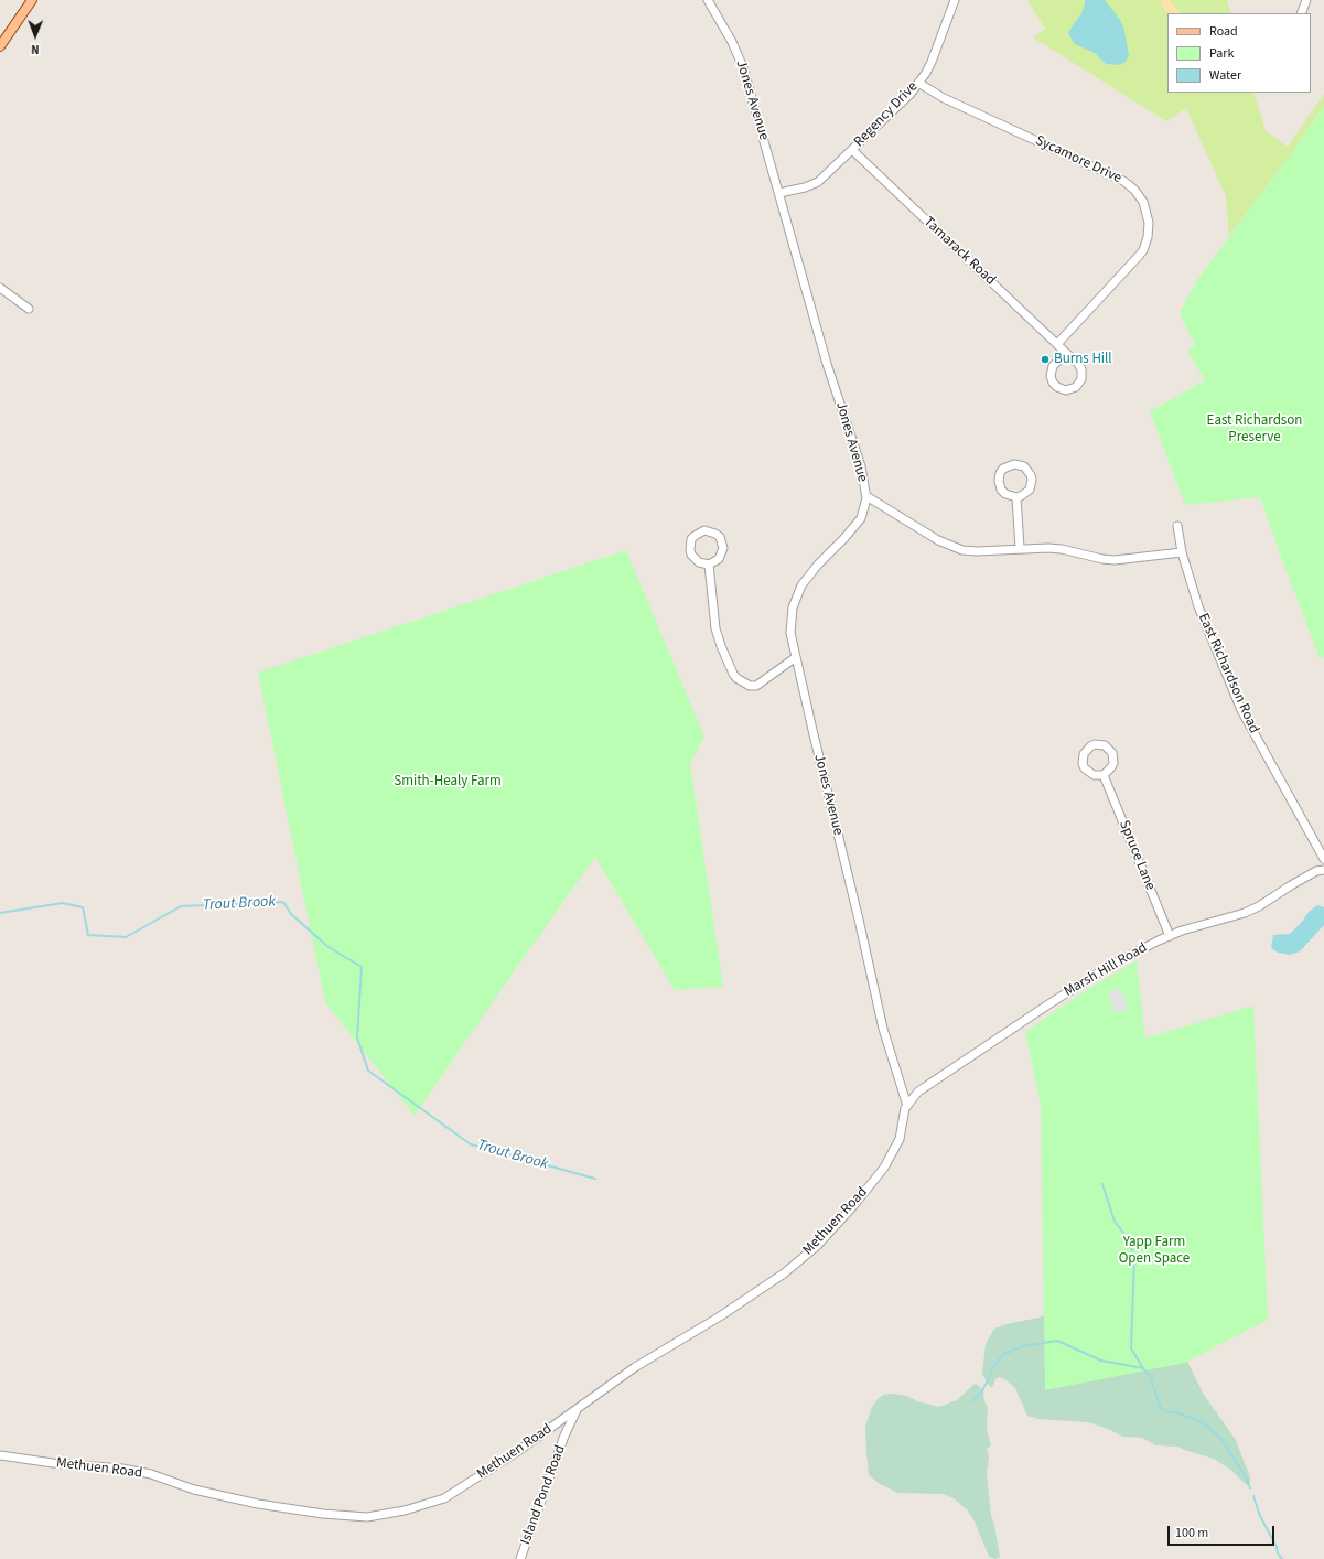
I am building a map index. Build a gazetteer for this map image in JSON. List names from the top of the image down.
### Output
{
  "streets": {
    "street": [
      "Jones Avenue",
      "Regency Drive",
      "Sycamore Drive",
      "Tamarack Road",
      "East Richardson Road",
      "Spruce Lane",
      "Marsh Hill Road",
      "Methuen Road",
      "Island Pond Road"
    ]
  },
  "crossings": [
    ["Jones Avenue", "Regency Drive"],
    ["Jones Avenue", "Marsh Hill Road"],
    ["Jones Avenue", "Methuen Road"],
    ["Regency Drive", "Sycamore Drive"],
    ["Regency Drive", "Tamarack Road"],
    ["Sycamore Drive", "Tamarack Road"],
    ["Spruce Lane", "Marsh Hill Road"],
    ["Marsh Hill Road", "Methuen Road"],
    ["Methuen Road", "Island Pond Road"]
  ],
  "water": ["Trout Brook"],
  "parks": ["East Richardson Preserve", "Smith-Healy Farm", "Yapp Farm Open Space"],
  "places": ["Burns Hill"],
  "legend": ["Road", "Park", "Water"],
  "scale_bar": "100 m",
  "north": "bottom"
}
